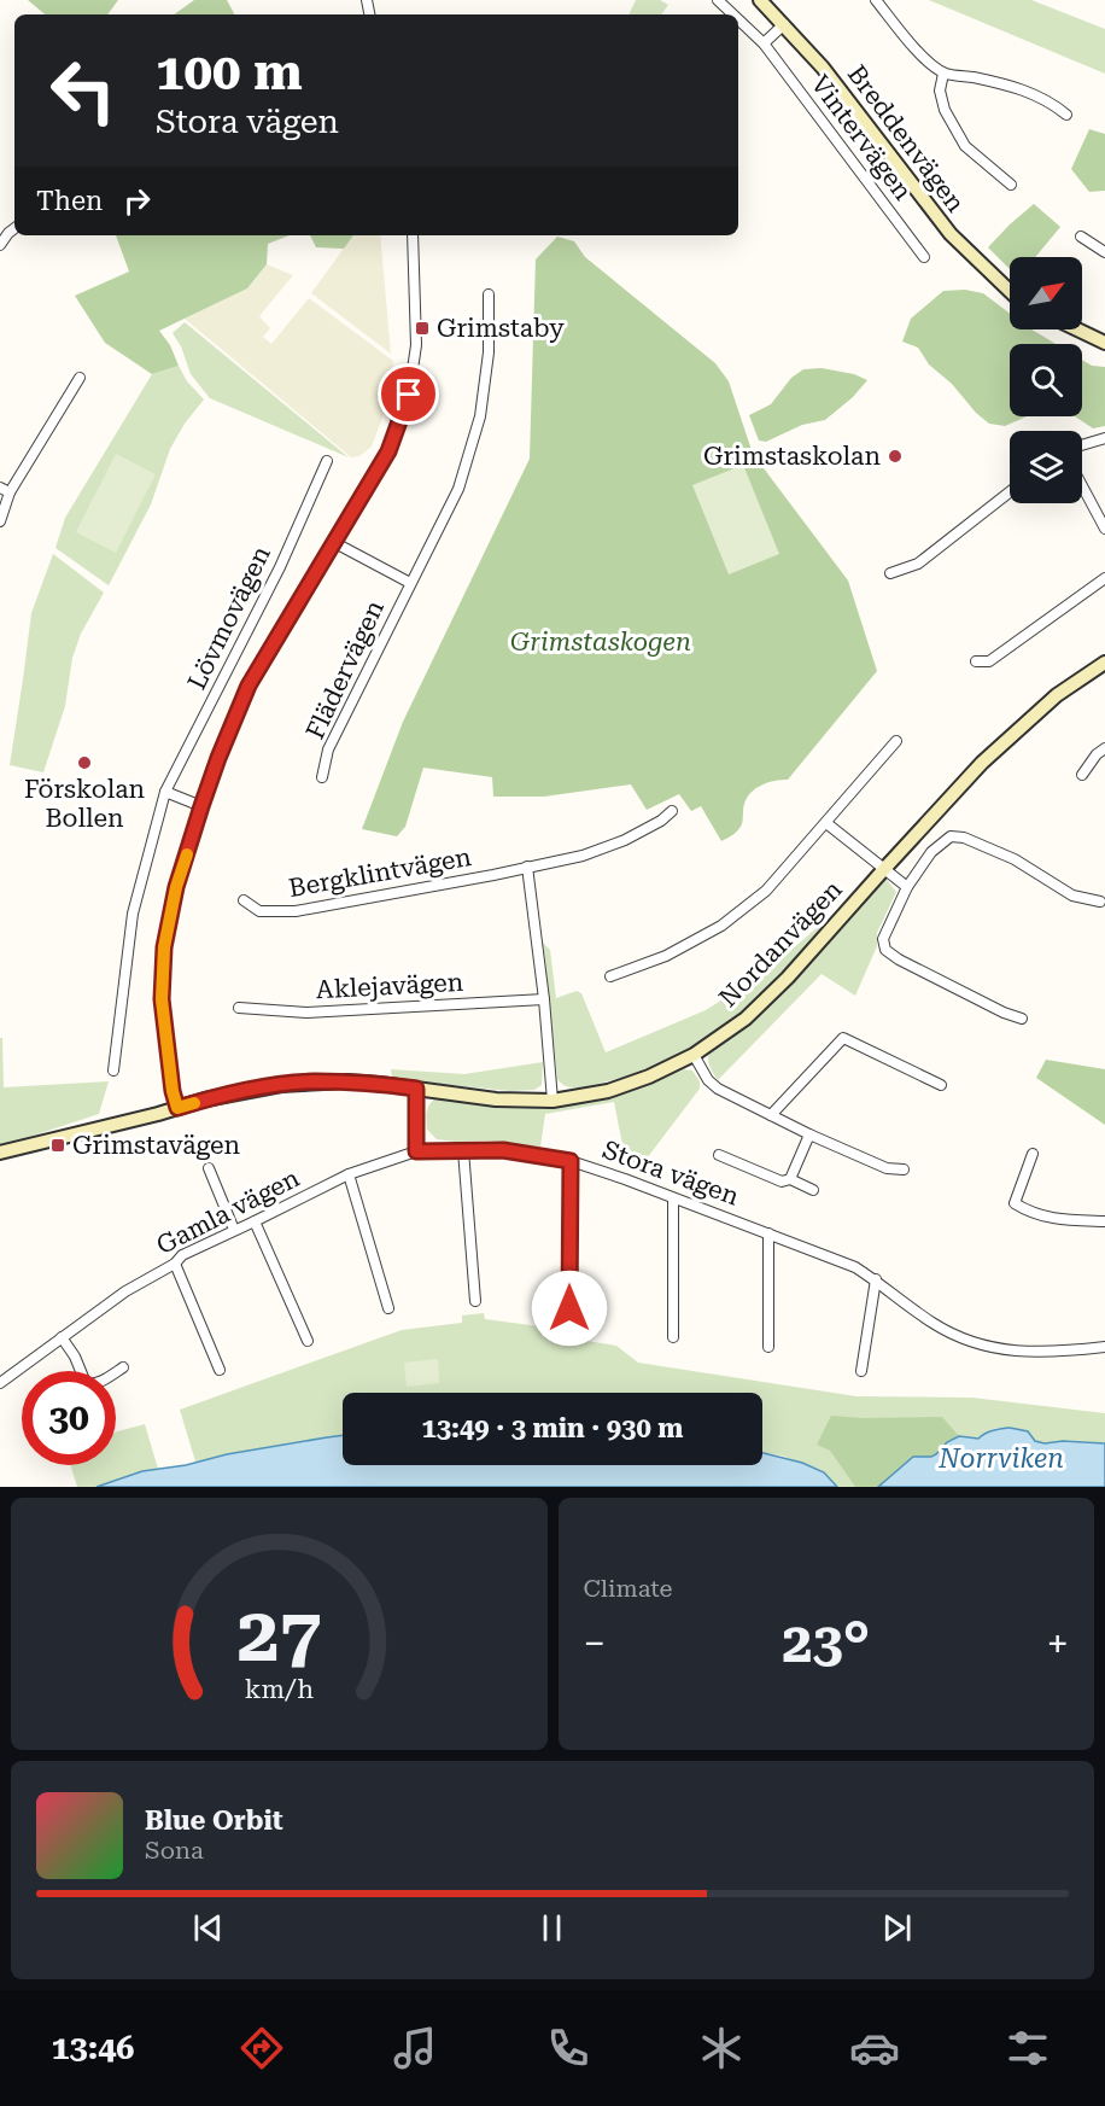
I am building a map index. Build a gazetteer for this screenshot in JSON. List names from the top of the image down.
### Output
{
  "streets": {
    "street": [
      "Vintervägen",
      "Breddenvägen",
      "Lövmovägen",
      "Flädervägen",
      "Bergklintvägen",
      "Nordanvägen",
      "Aklejavägen",
      "Stora vägen",
      "Gamla vägen"
    ]
  },
  "crossings": [
    ["Stora vägen", "Gamla vägen"]
  ],
  "water": ["Norrviken"],
  "parks": ["Grimstaskogen"],
  "places": {
    "transit": ["Grimstaby", "Grimstavägen"],
    "other": ["Grimstaskolan", "Förskolan Bollen"]
  },
  "north": "top right",
  "page": {
    "turn": ["100 m", "Stora vägen"],
    "then": "Then",
    "limit": "30",
    "trip": "13:49 · 3 min · 930 m",
    "tile": "Climate",
    "heat": ["−", "23°", "+"],
    "song": ["Blue Orbit", "Sona"],
    "tabs": "13:46",
    "gauge": ["27", "km/h"]
  }
}
